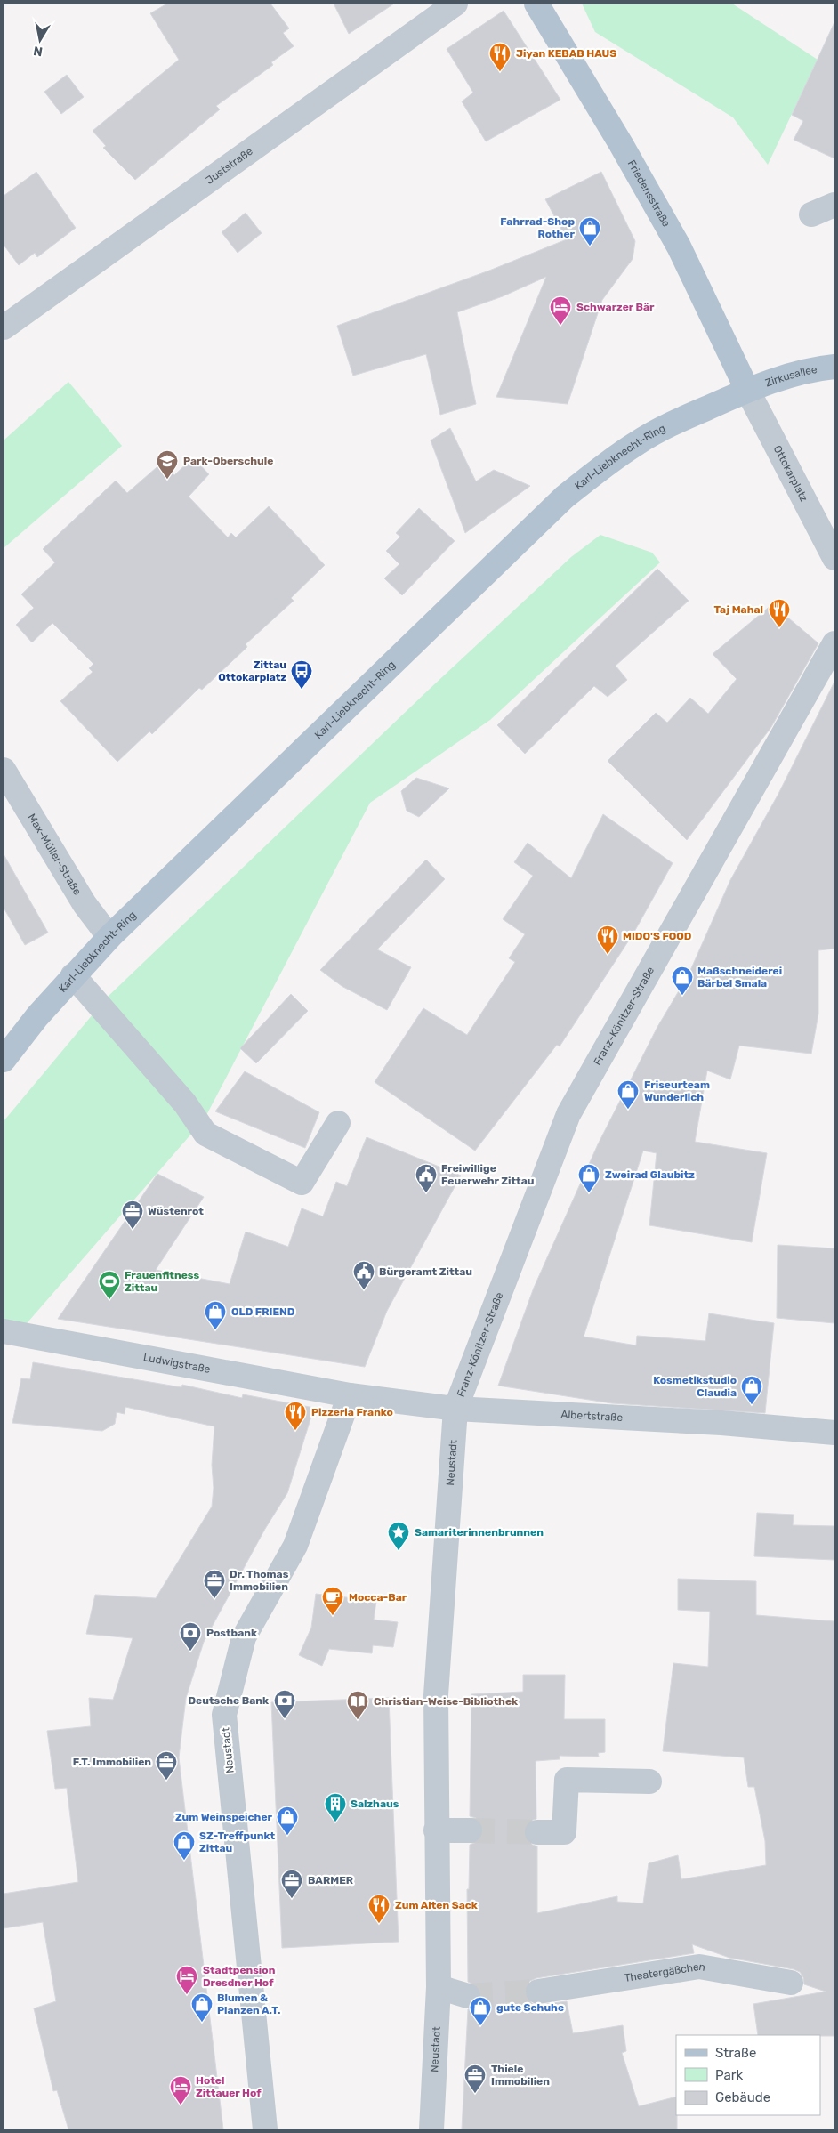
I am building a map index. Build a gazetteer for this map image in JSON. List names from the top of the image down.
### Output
{
  "streets": {
    "main road": ["Friedensstraße", "Zirkusallee", "Karl-Liebknecht-Ring"],
    "street": [
      "Juststraße",
      "Ottokarplatz",
      "Max-Müller-Straße",
      "Franz-Könitzer-Straße",
      "Ludwigstraße",
      "Albertstraße",
      "Neustadt",
      "Theatergäßchen"
    ]
  },
  "crossings": [
    ["Friedensstraße", "Zirkusallee"],
    ["Friedensstraße", "Karl-Liebknecht-Ring"],
    ["Friedensstraße", "Ottokarplatz"],
    ["Zirkusallee", "Karl-Liebknecht-Ring"],
    ["Zirkusallee", "Ottokarplatz"],
    ["Karl-Liebknecht-Ring", "Ottokarplatz"],
    ["Karl-Liebknecht-Ring", "Max-Müller-Straße"],
    ["Franz-Könitzer-Straße", "Albertstraße"],
    ["Franz-Könitzer-Straße", "Neustadt"],
    ["Ludwigstraße", "Albertstraße"],
    ["Ludwigstraße", "Neustadt"],
    ["Albertstraße", "Neustadt"]
  ],
  "places": {
    "restaurant": [
      "Jiyan KEBAB HAUS",
      "Taj Mahal",
      "MIDO'S FOOD",
      "Pizzeria Franko",
      "Zum Alten Sack"
    ],
    "shop": [
      "Fahrrad-Shop Rother",
      "Maßschneiderei Bärbel Smala",
      "Friseurteam Wunderlich",
      "Zweirad Glaubitz",
      "OLD FRIEND",
      "Kosmetikstudio Claudia",
      "Zum Weinspeicher",
      "SZ-Treffpunkt Zittau",
      "Blumen & Planzen A.T.",
      "gute Schuhe"
    ],
    "hotel": ["Schwarzer Bär", "Stadtpension Dresdner Hof", "Hotel Zittauer Hof"],
    "school or university": ["Park-Oberschule"],
    "bus stop": ["Zittau Ottokarplatz"],
    "public building": ["Freiwillige Feuerwehr Zittau", "Bürgeramt Zittau"],
    "office": [
      "Wüstenrot",
      "Dr. Thomas Immobilien",
      "F.T. Immobilien",
      "BARMER",
      "Thiele Immobilien"
    ],
    "sports": ["Frauenfitness Zittau"],
    "place": ["Samariterinnenbrunnen"],
    "cafe": ["Mocca-Bar"],
    "bank": ["Postbank", "Deutsche Bank"],
    "library": ["Christian-Weise-Bibliothek"],
    "building": ["Salzhaus"]
  },
  "legend": ["Straße", "Park", "Gebäude"],
  "north": "bottom"
}
